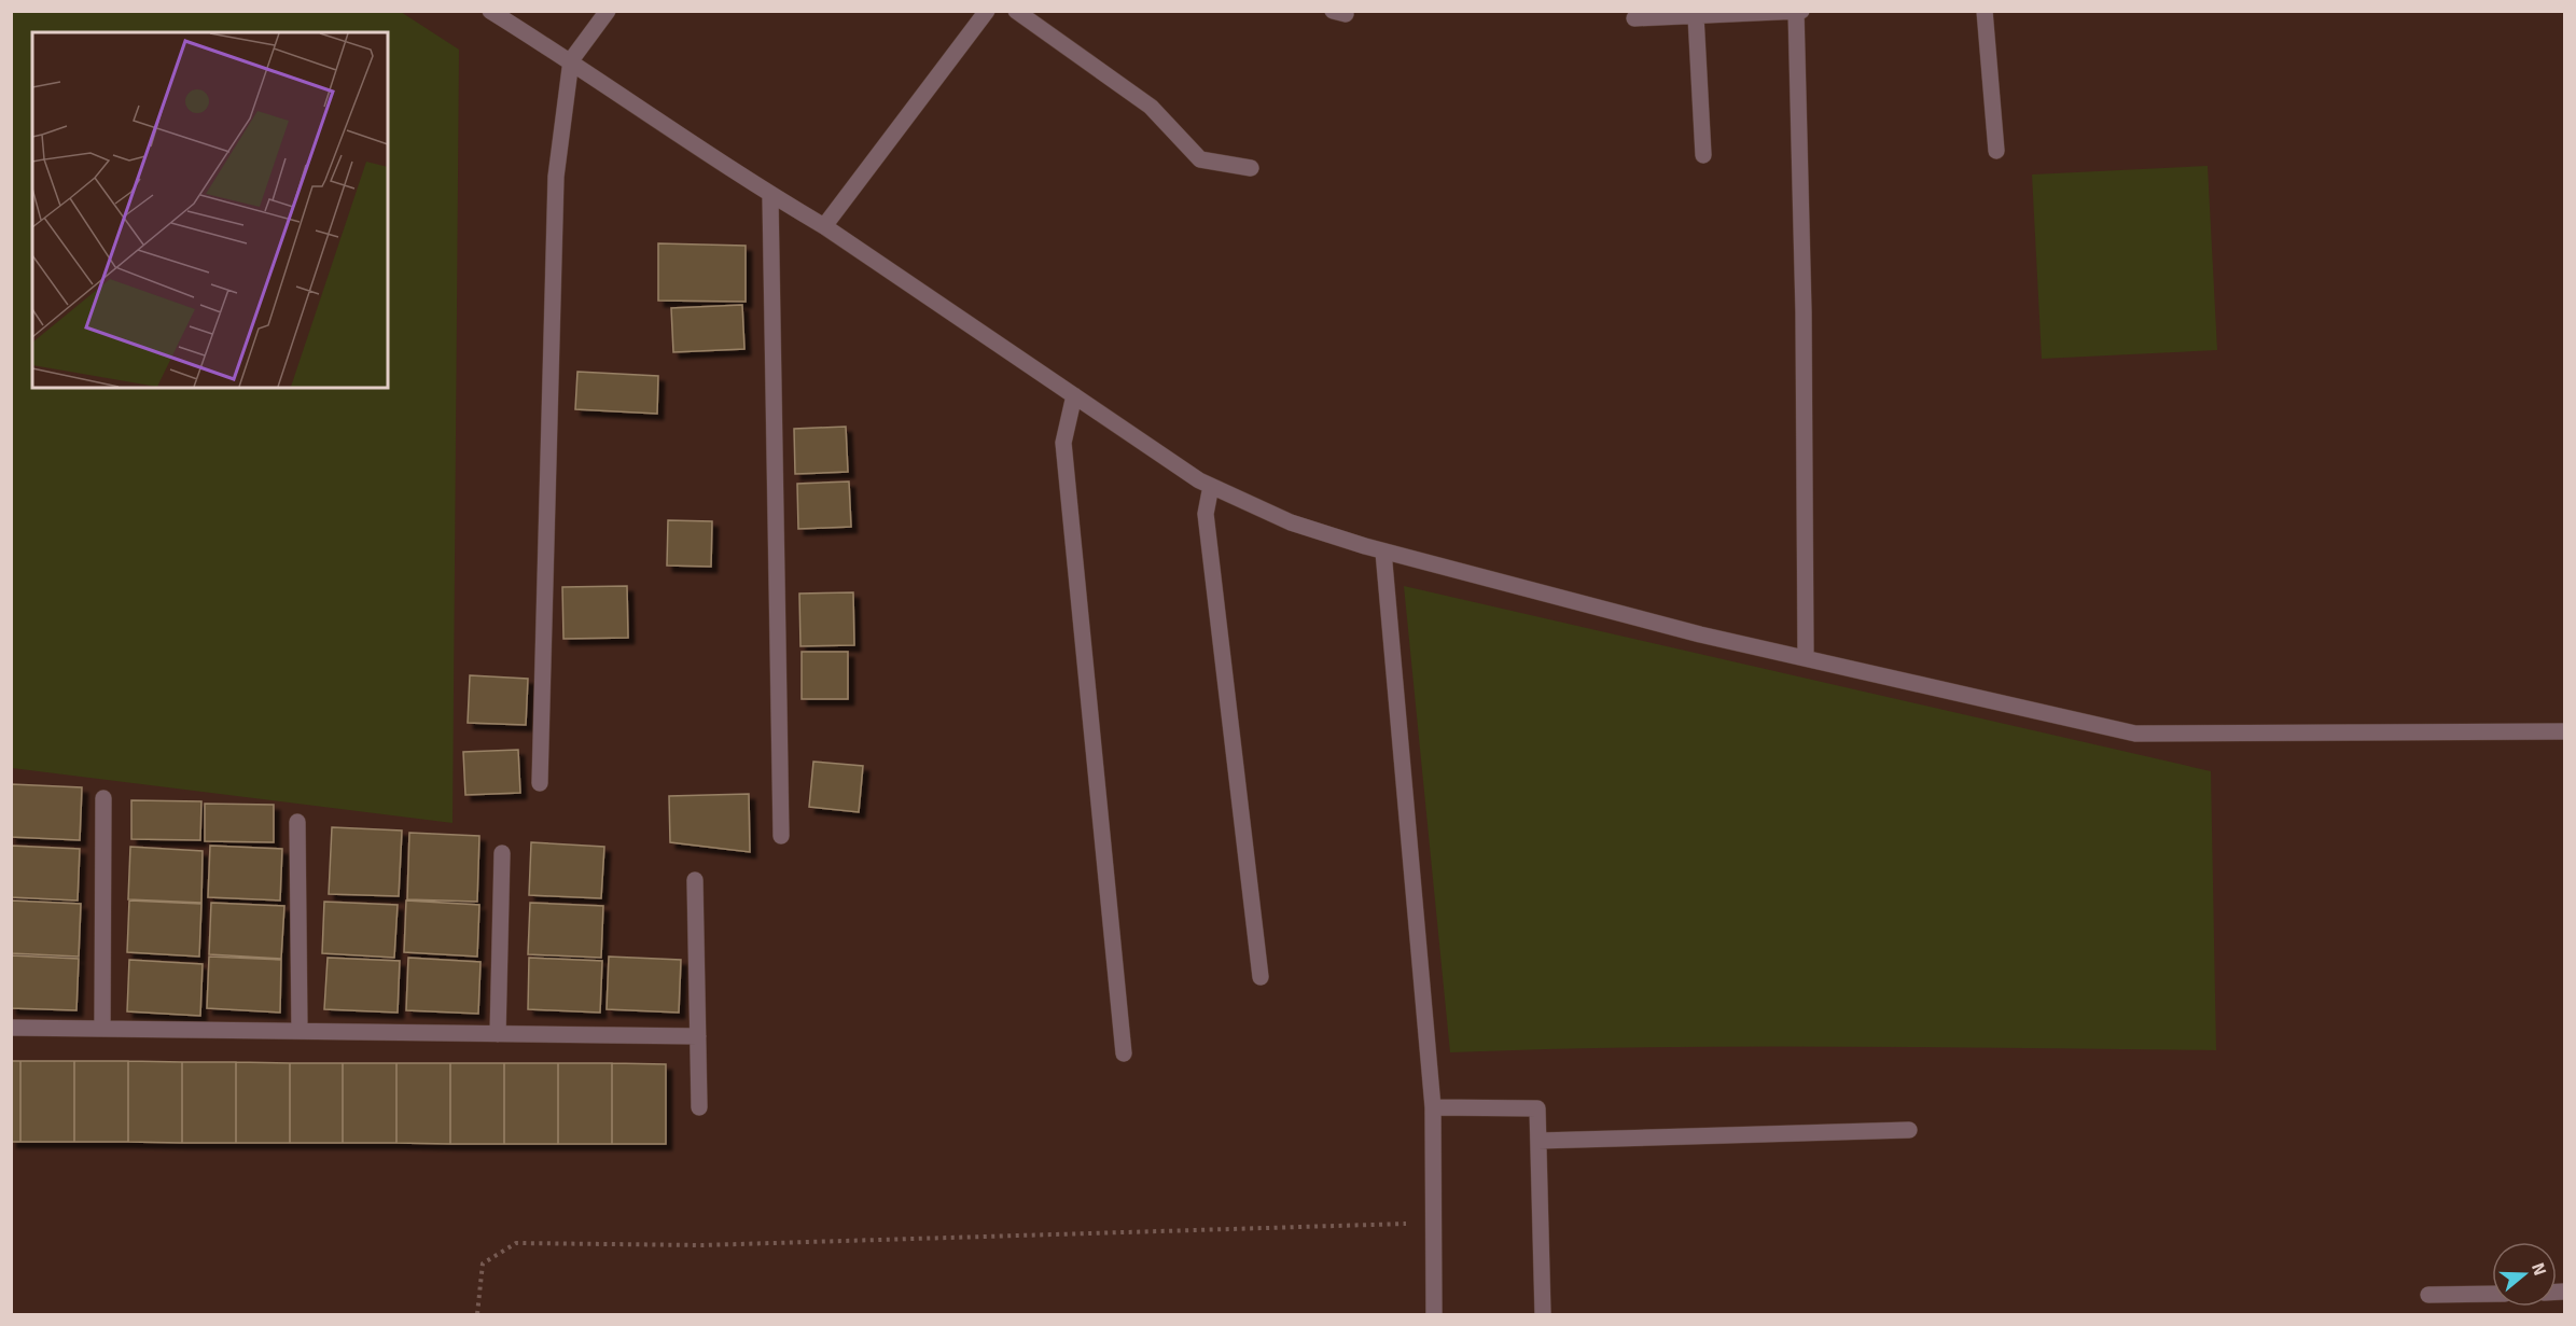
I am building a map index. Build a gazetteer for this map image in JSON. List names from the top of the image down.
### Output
{
  "north": "right"
}
